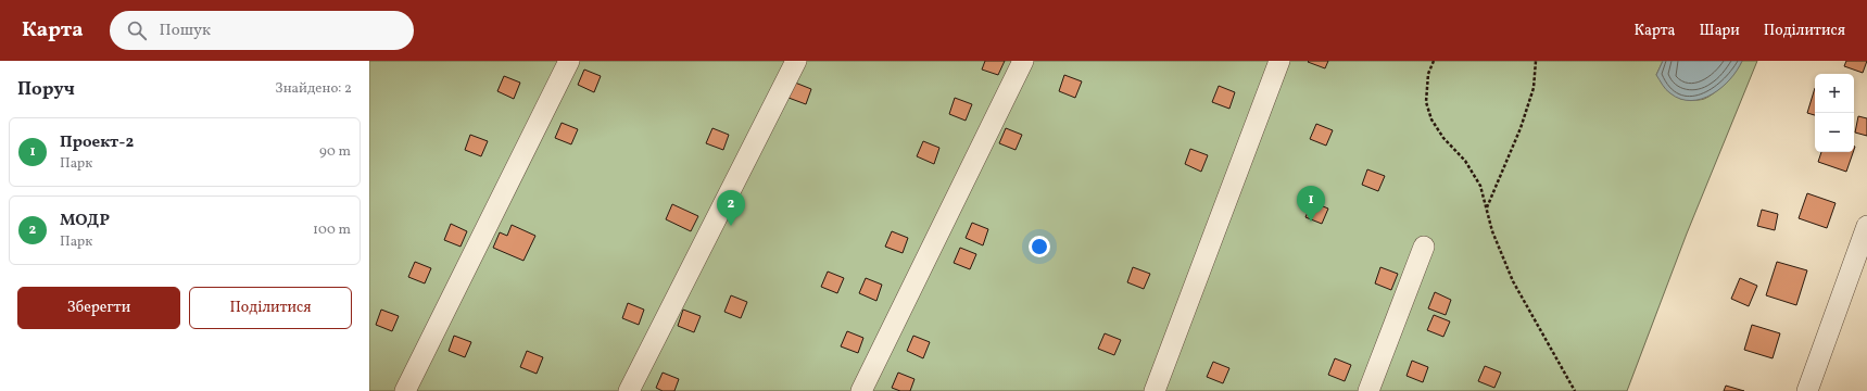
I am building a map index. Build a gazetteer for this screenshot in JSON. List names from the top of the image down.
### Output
{
  "page": {
    "header": "Карта",
    "search": "Пошук",
    "nav": ["Карта", "Шари", "Поділитися"],
    "heading": ["Поруч", "Знайдено: 2"],
    "map_buttons": ["+", "−"],
    "list": [
      {
        "mark": "1",
        "name": "Проект-2",
        "note": "Парк",
        "value": "90 m"
      },
      {
        "mark": "2",
        "name": "МОДР",
        "note": "Парк",
        "value": "100 m"
      }
    ],
    "pins": ["1", "2"],
    "buttons": ["Зберегти", "Поділитися"]
  }
}
